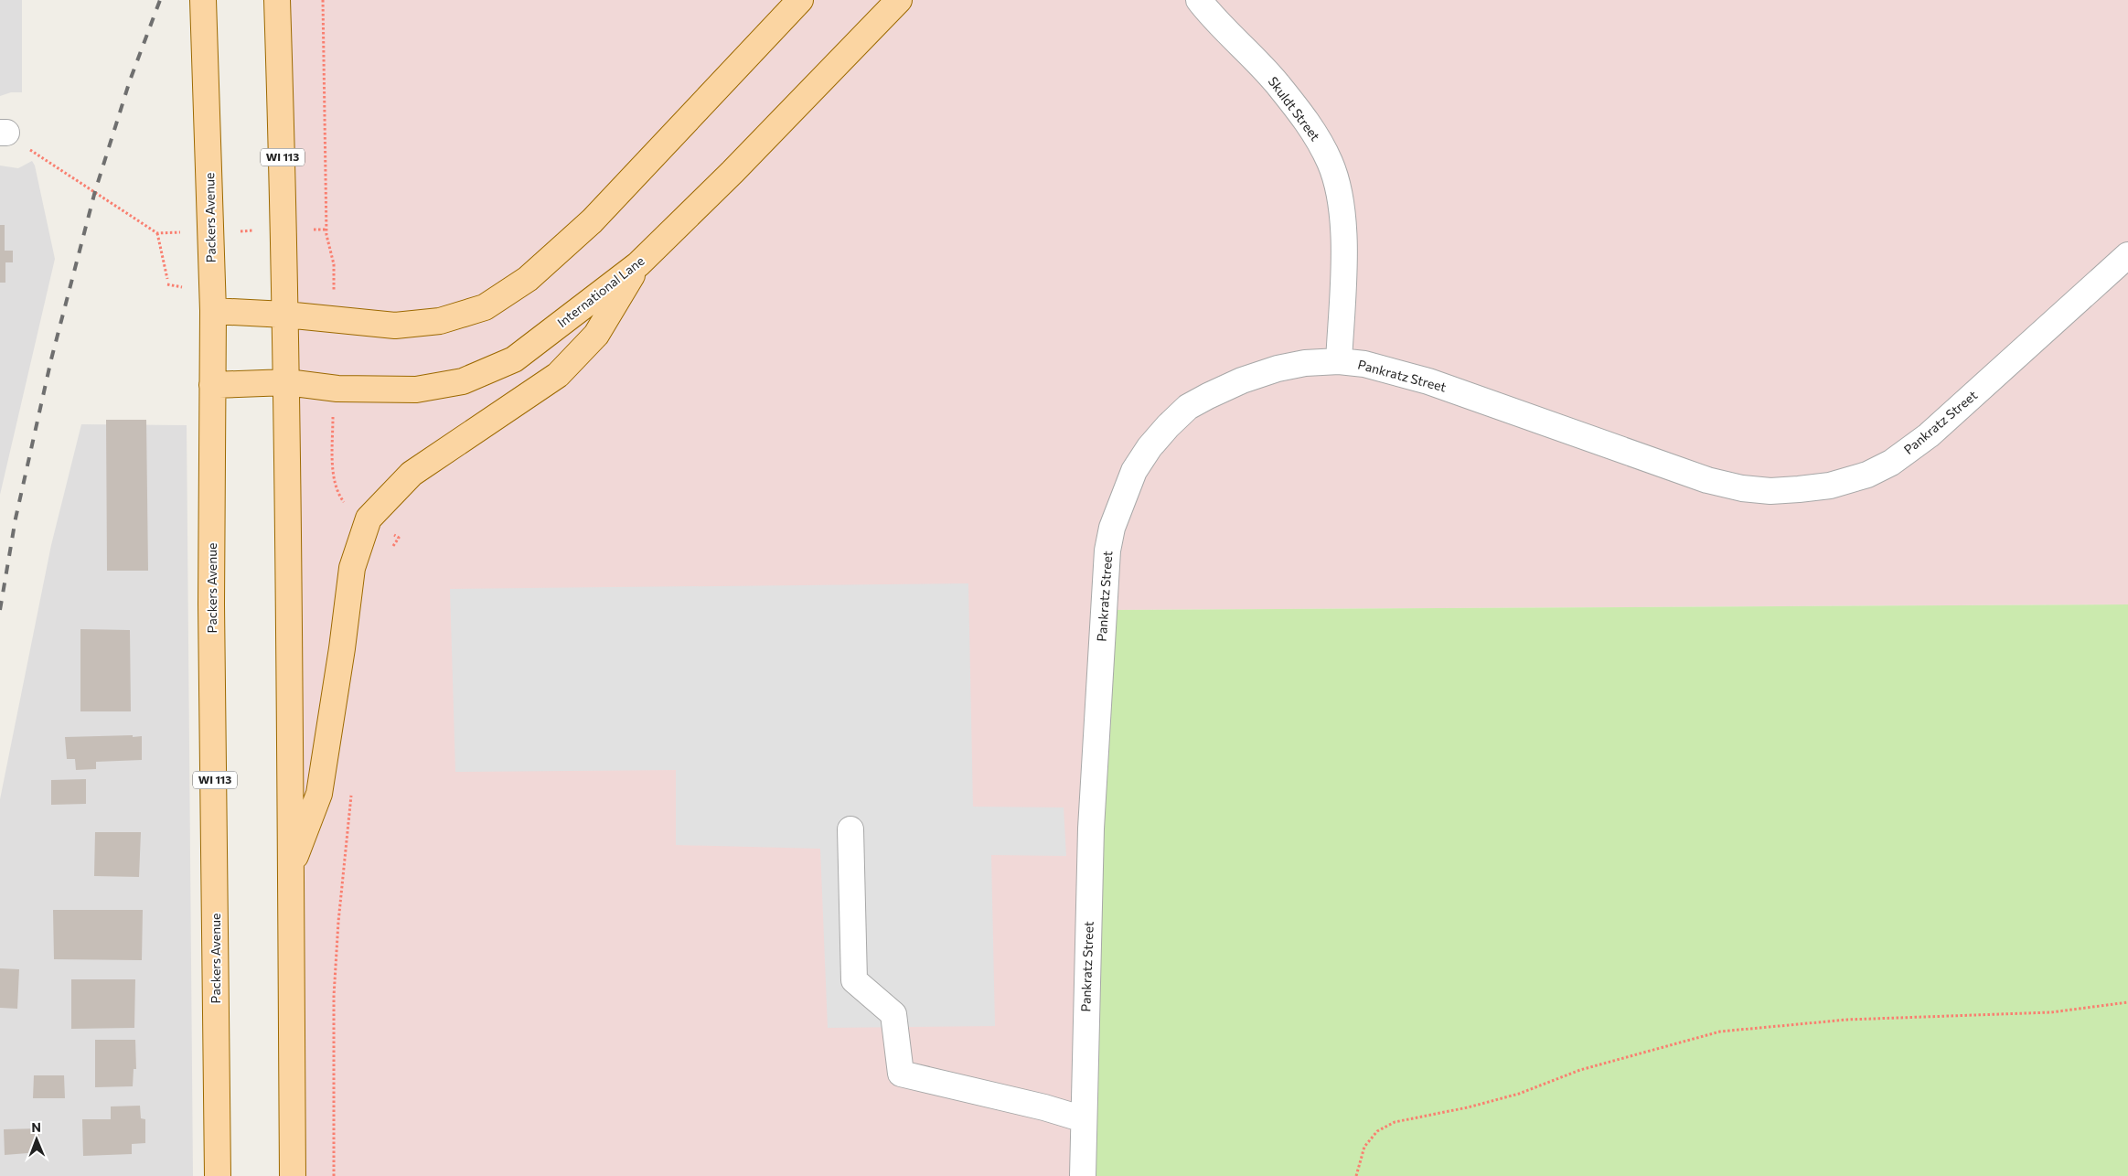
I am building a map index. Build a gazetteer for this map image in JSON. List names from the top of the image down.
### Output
{
  "streets": {
    "main road": ["WI 113", "Packers Avenue", "International Lane"],
    "street": ["Skuldt Street", "Pankratz Street"]
  },
  "crossings": [
    ["Skuldt Street", "Pankratz Street"],
    ["WI 113", "International Lane"],
    ["Packers Avenue", "International Lane"]
  ],
  "north": "top"
}
